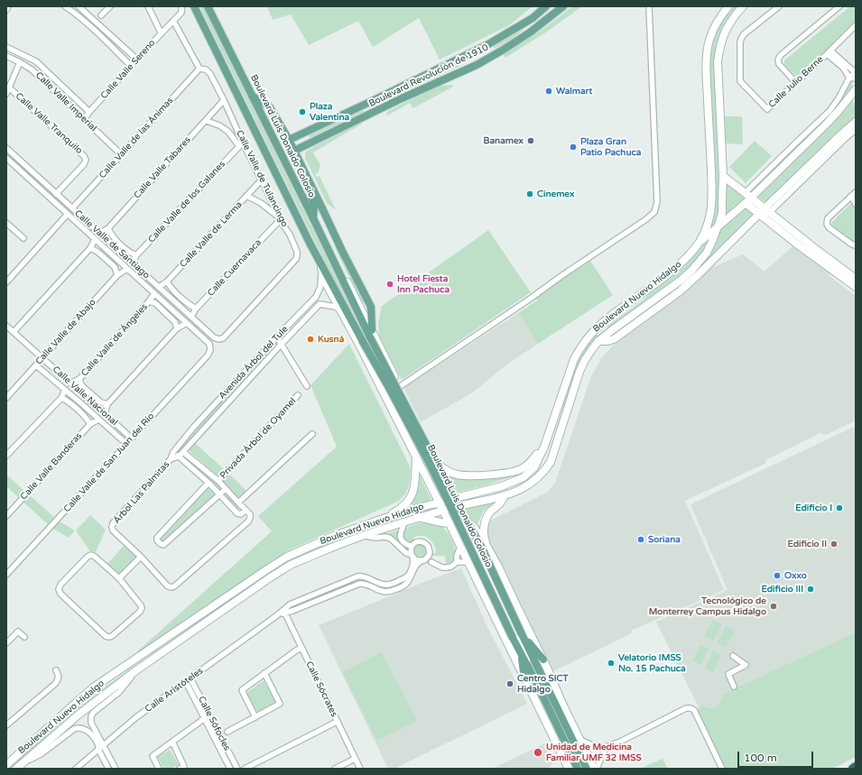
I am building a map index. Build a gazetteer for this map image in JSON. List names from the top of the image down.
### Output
{
  "streets": {
    "main road": ["Boulevard Revolución de 1910", "Boulevard Luis Donaldo Colosio"],
    "street": [
      "Calle Valle Sereno",
      "Calle Julio Berne",
      "Calle Valle Imperial",
      "Calle Valle Tranquilo",
      "Calle Valle de las Ánimas",
      "Calle Valle Tabares",
      "Calle Valle de Tulancingo",
      "Calle Valle de los Galanes",
      "Calle Valle de Lerma",
      "Calle Valle de Santiago",
      "Calle Cuernavaca",
      "Boulevard Nuevo Hidalgo",
      "Calle Valle de Abajo",
      "Calle Valle de Ángeles",
      "Avenida Árbol del Tule",
      "Calle Valle Nacional",
      "Privada Árbol de Oyamel",
      "Calle Valle de San Juan del Río",
      "Calle Valle Banderas",
      "Árbol Las Palmitas",
      "Calle Sócrates",
      "Calle Aristóteles",
      "Calle Sófocles"
    ]
  },
  "crossings": [
    ["Calle Valle Sereno", "Calle Valle Imperial"],
    ["Calle Valle Sereno", "Calle Valle de Tulancingo"],
    ["Calle Valle Imperial", "Calle Valle de las Ánimas"],
    ["Calle Valle Tranquilo", "Calle Valle de Santiago"],
    ["Boulevard Luis Donaldo Colosio", "Boulevard Nuevo Hidalgo"],
    ["Boulevard Luis Donaldo Colosio", "Avenida Árbol del Tule"],
    ["Calle Valle de las Ánimas", "Calle Valle de Tulancingo"],
    ["Calle Valle de las Ánimas", "Calle Valle de Santiago"],
    ["Calle Valle Tabares", "Calle Valle de Tulancingo"],
    ["Calle Valle Tabares", "Calle Valle de Santiago"],
    ["Calle Valle de Tulancingo", "Calle Valle de los Galanes"],
    ["Calle Valle de Tulancingo", "Calle Valle de Lerma"],
    ["Calle Valle de Tulancingo", "Calle Valle de Santiago"],
    ["Calle Valle de Tulancingo", "Calle Cuernavaca"],
    ["Calle Valle de los Galanes", "Calle Valle de Santiago"],
    ["Calle Valle de Lerma", "Calle Valle de Santiago"],
    ["Calle Valle de Santiago", "Calle Cuernavaca"],
    ["Calle Valle de Santiago", "Calle Valle de Abajo"],
    ["Calle Valle de Santiago", "Calle Valle de Ángeles"],
    ["Calle Valle de Santiago", "Calle Valle de San Juan del Río"],
    ["Calle Valle de Abajo", "Calle Valle Nacional"],
    ["Calle Valle de Ángeles", "Calle Valle Nacional"],
    ["Avenida Árbol del Tule", "Árbol Las Palmitas"],
    ["Calle Valle Nacional", "Calle Valle de San Juan del Río"],
    ["Calle Valle Nacional", "Calle Valle Banderas"],
    ["Calle Sócrates", "Calle Aristóteles"],
    ["Calle Aristóteles", "Calle Sófocles"]
  ],
  "places": [
    "Walmart",
    "Plaza Valentina",
    "Banamex",
    "Plaza Gran Patio Pachuca",
    "Cinemex",
    "Hotel Fiesta Inn Pachuca",
    "Kusná",
    "Edificio I",
    "Soriana",
    "Edificio II",
    "Oxxo",
    "Edificio III",
    "Tecnológico de Monterrey Campus Hidalgo",
    "Velatorio IMSS No. 15 Pachuca",
    "Centro SICT Hidalgo",
    "Unidad de Medicina Familiar UMF 32 IMSS"
  ],
  "scale_bar": "100 m"
}
